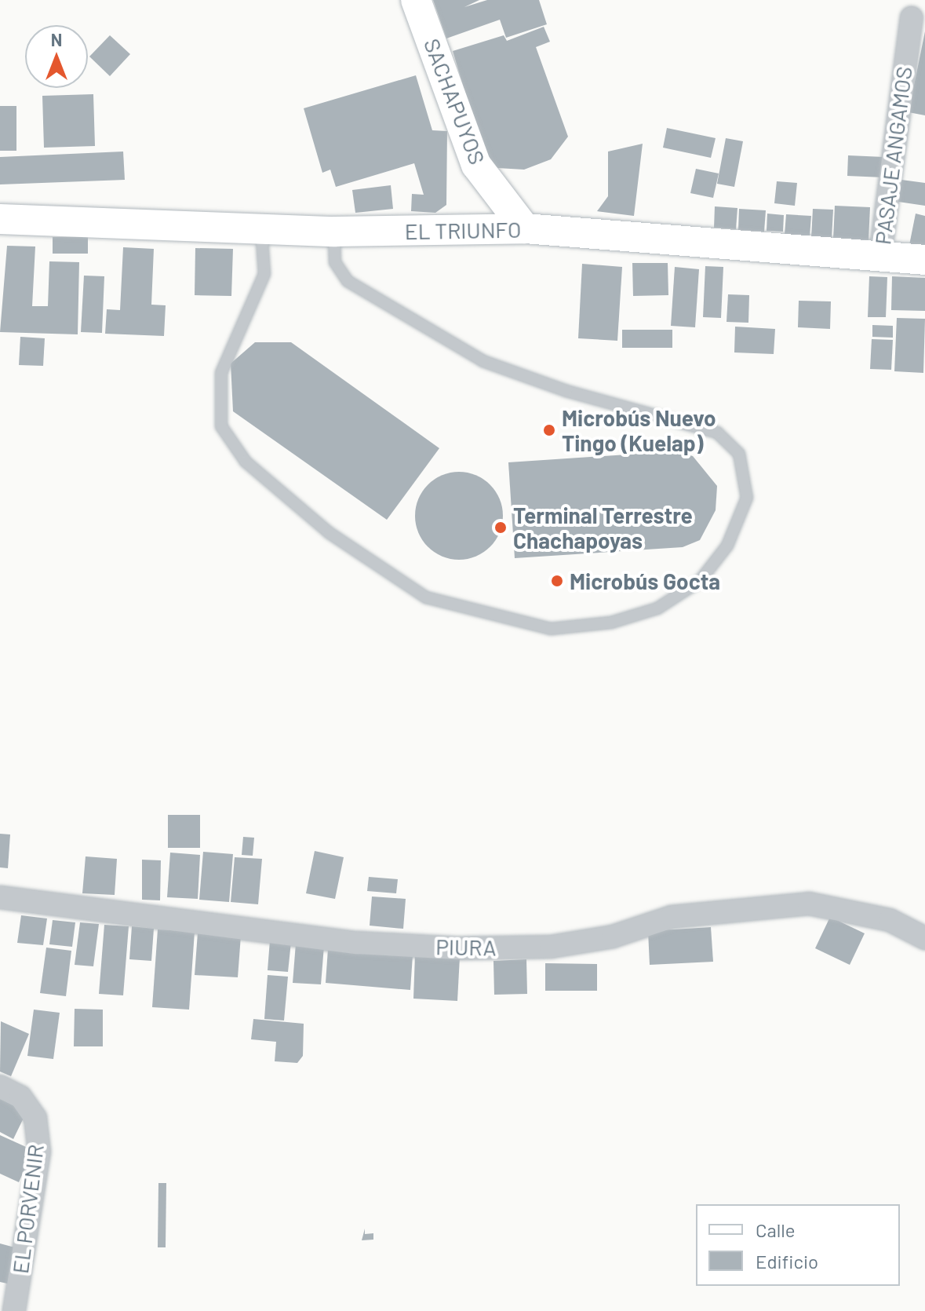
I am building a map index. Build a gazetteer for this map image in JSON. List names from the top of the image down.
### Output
{
  "streets": {
    "main road": ["SACHAPUYOS", "EL TRIUNFO"],
    "street": ["PASAJE ANGAMOS", "PIURA", "EL PORVENIR"]
  },
  "crossings": [
    ["SACHAPUYOS", "EL TRIUNFO"],
    ["PASAJE ANGAMOS", "EL TRIUNFO"]
  ],
  "places": ["Microbús Nuevo Tingo (Kuelap)", "Terminal Terrestre Chachapoyas", "Microbús Gocta"],
  "legend": ["Calle", "Edificio"],
  "north": "top"
}
